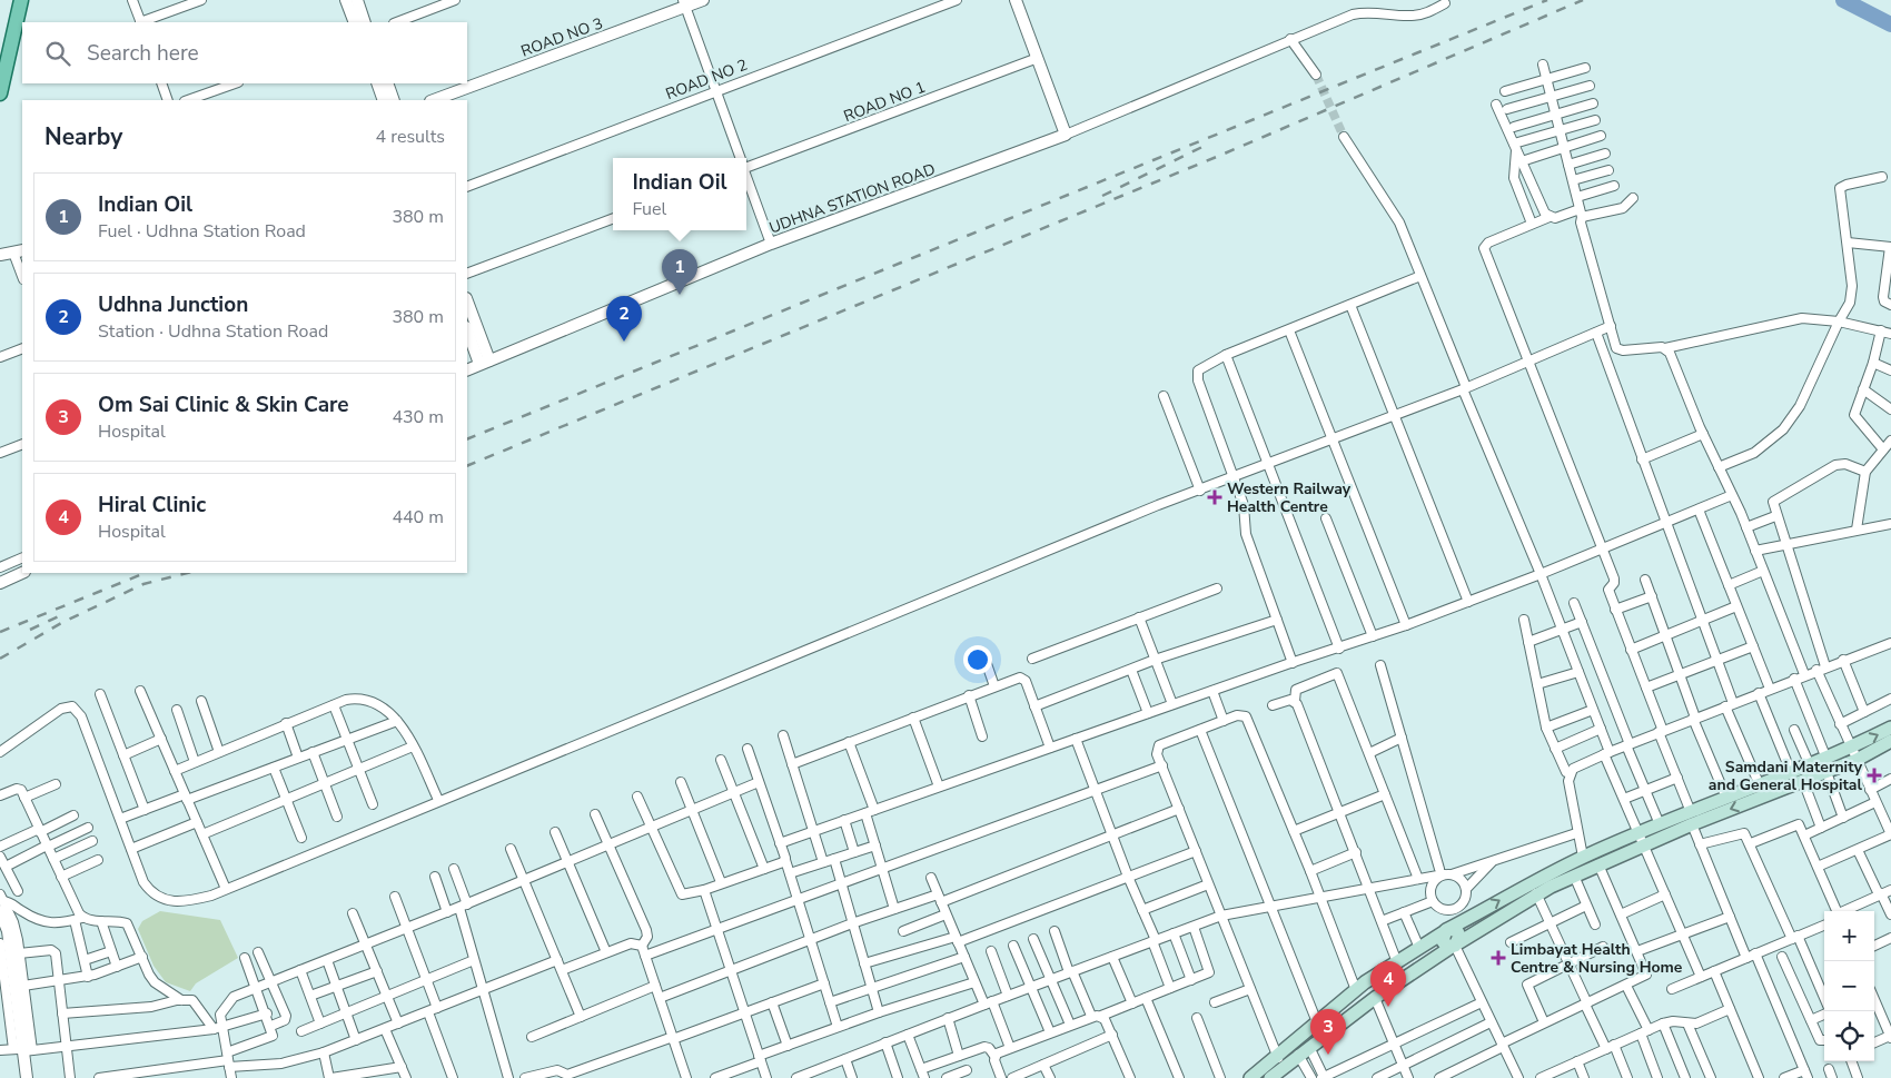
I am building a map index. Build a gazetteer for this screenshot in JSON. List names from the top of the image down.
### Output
{
  "streets": {
    "street": [
      "ROAD NO 3",
      "ROAD NO 2",
      "ROAD NO 1",
      "UDHNA STATION ROAD"
    ]
  },
  "places": {
    "health": ["Western Railway Health Centre", "Samdani Maternity and General Hospital", "Limbayat Health Centre & Nursing Home"]
  },
  "page": {
    "search": "Search here",
    "heading": ["Nearby", "4 results"],
    "popup": ["Indian Oil", "Fuel"],
    "list": [
      {
        "mark": "1",
        "name": "Indian Oil",
        "note": "Fuel · Udhna Station Road",
        "value": "380 m"
      },
      {
        "mark": "2",
        "name": "Udhna Junction",
        "note": "Station · Udhna Station Road",
        "value": "380 m"
      },
      {
        "mark": "3",
        "name": "Om Sai Clinic & Skin Care",
        "note": "Hospital",
        "value": "430 m"
      },
      {
        "mark": "4",
        "name": "Hiral Clinic",
        "note": "Hospital",
        "value": "440 m"
      }
    ],
    "pins": [
      "1",
      "2",
      "4",
      "3"
    ],
    "map_buttons": ["+", "−"]
  }
}
